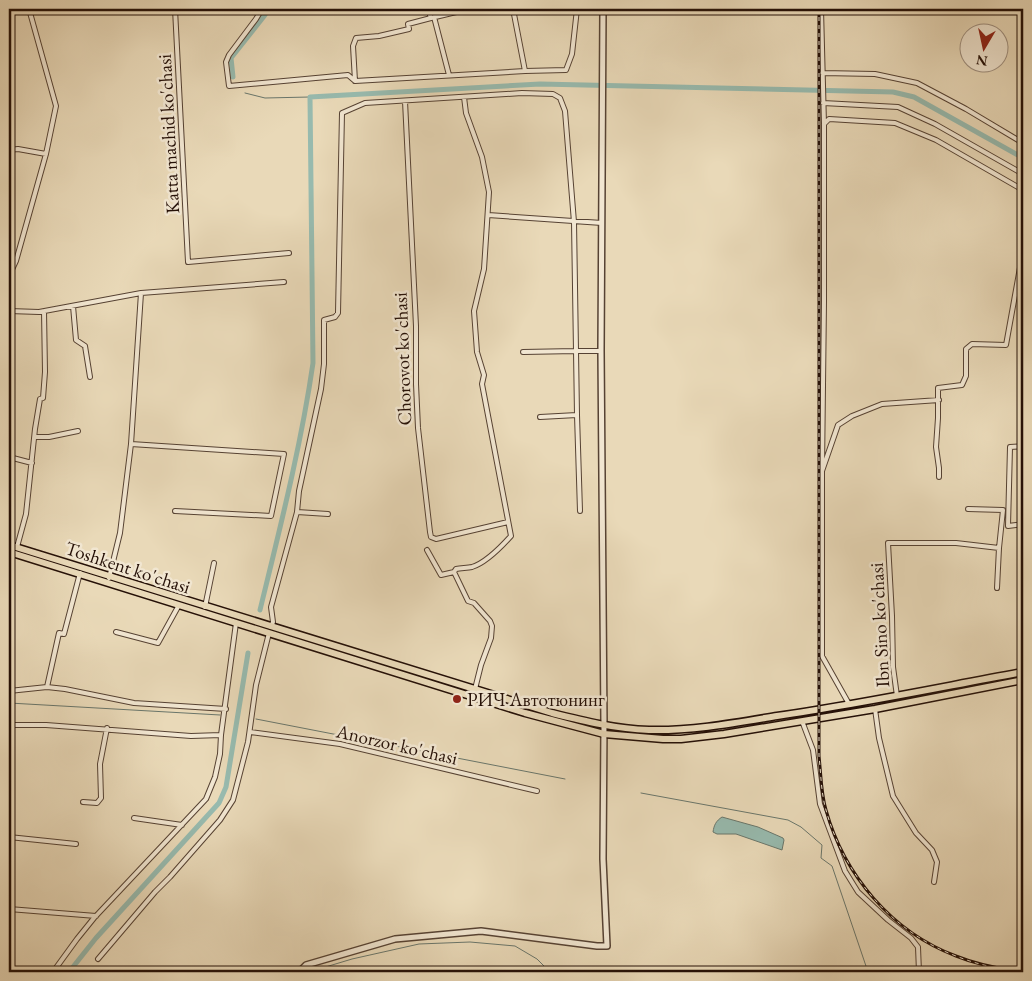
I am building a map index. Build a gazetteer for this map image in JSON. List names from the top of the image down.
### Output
{
  "streets": {
    "highway": ["Toshkent ko'chasi"],
    "street": [
      "Katta machid ko'chasi",
      "Chorovot ko'chasi",
      "Ibn Sino ko'chasi",
      "Anorzor ko'chasi"
    ]
  },
  "places": ["РИЧ Автотюнинг"],
  "north": "bottom"
}
